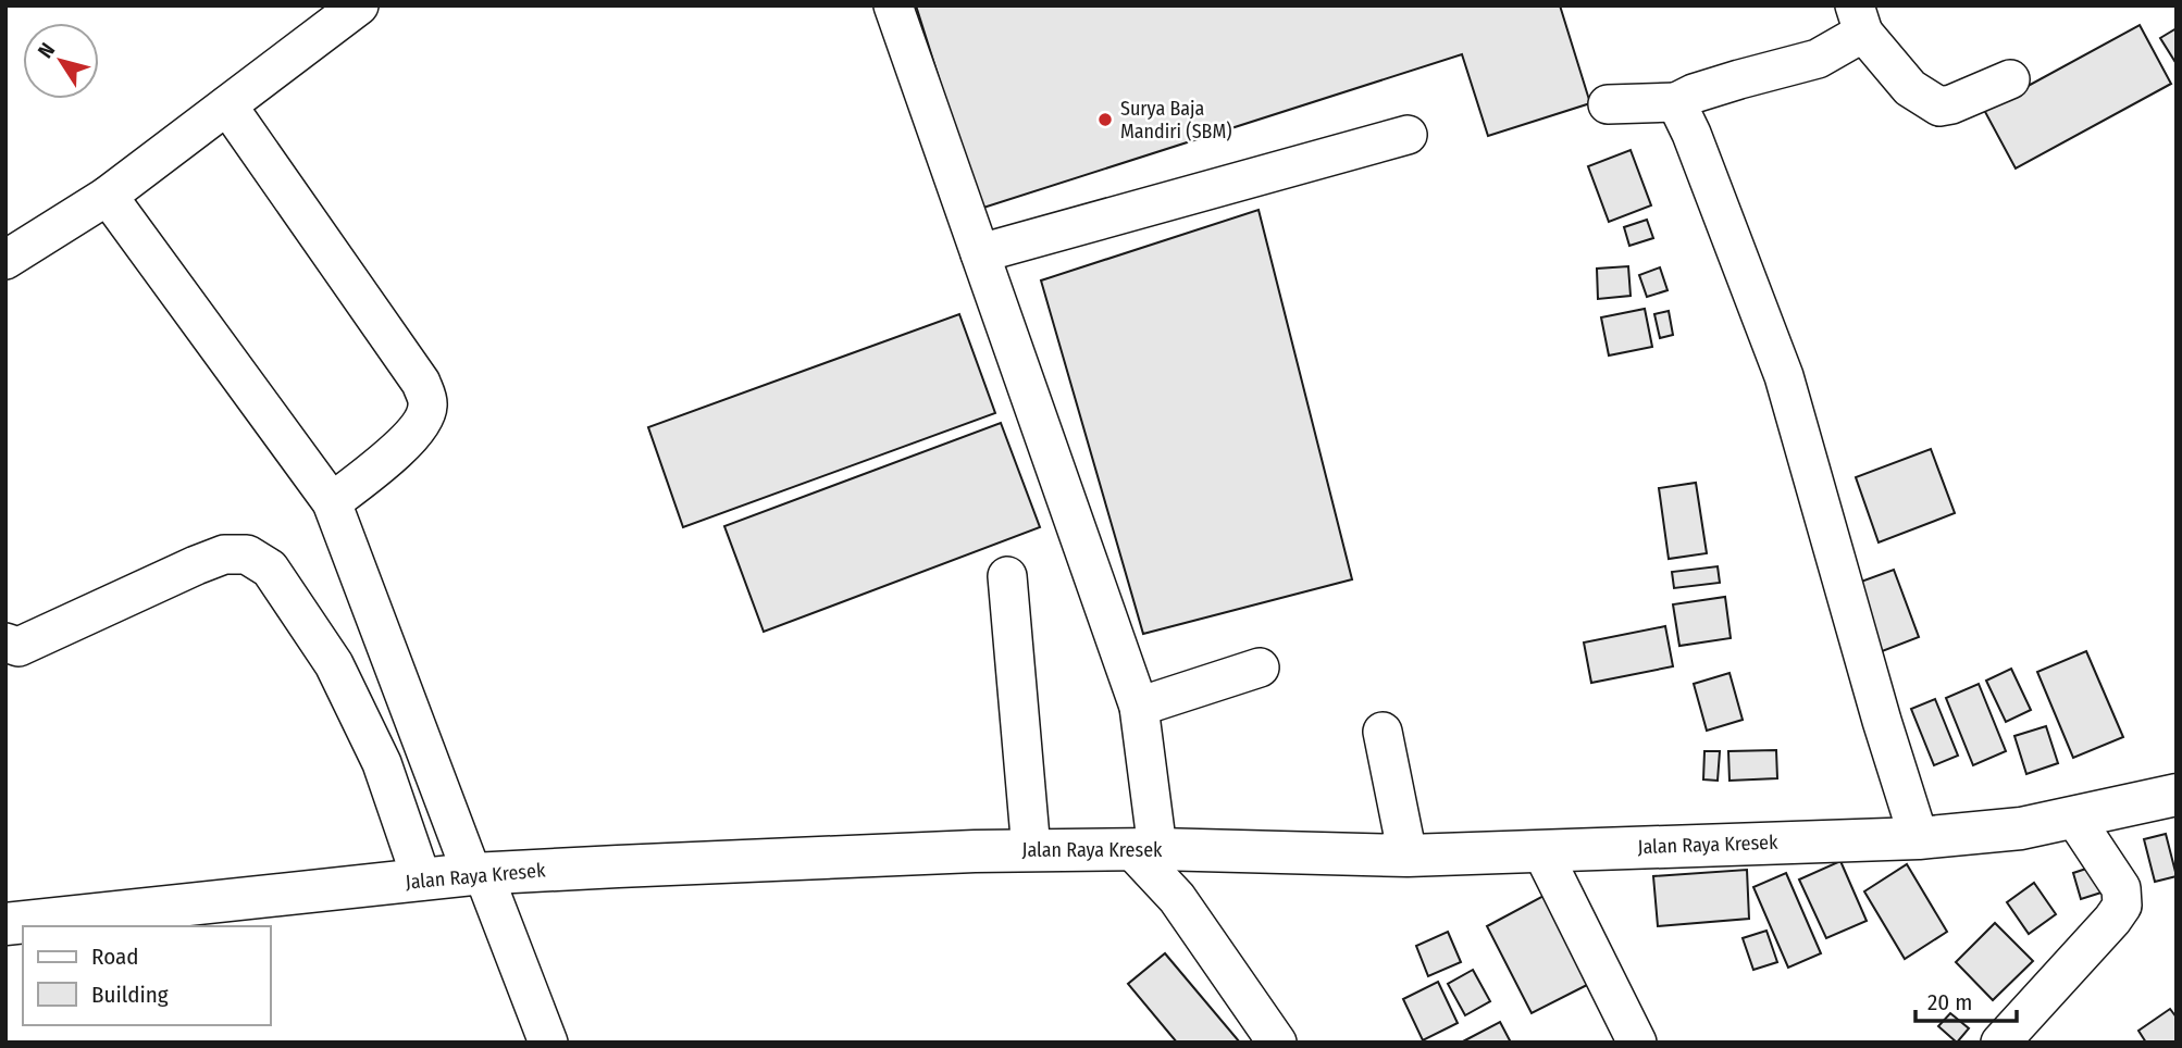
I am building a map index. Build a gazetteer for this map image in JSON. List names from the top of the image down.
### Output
{
  "streets": {
    "main road": ["Jalan Raya Kresek"]
  },
  "places": ["Surya Baja Mandiri (SBM)"],
  "legend": ["Road", "Building"],
  "scale_bar": "20 m",
  "north": "top left"
}
